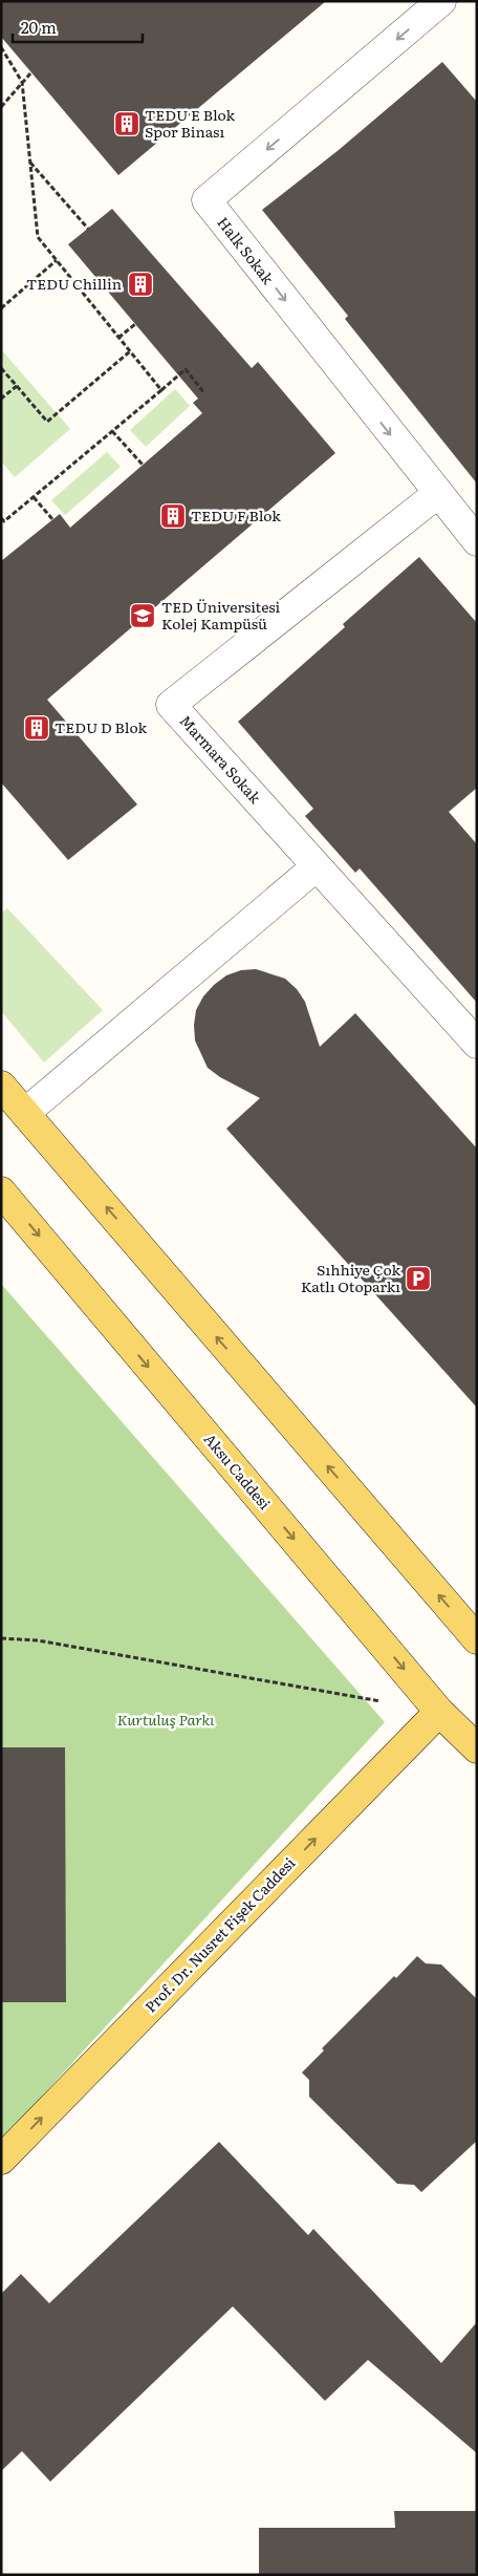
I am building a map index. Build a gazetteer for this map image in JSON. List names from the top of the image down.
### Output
{
  "streets": {
    "main road": ["Aksu Caddesi", "Prof. Dr. Nusret Fişek Caddesi"],
    "street": ["Halk Sokak", "Marmara Sokak"]
  },
  "crossings": [
    ["Halk Sokak", "Marmara Sokak"],
    ["Aksu Caddesi", "Prof. Dr. Nusret Fişek Caddesi"]
  ],
  "one_way": ["Prof. Dr. Nusret Fişek Caddesi"],
  "parks": ["Kurtuluş Parkı"],
  "places": {
    "building": [
      "TEDU E Blok Spor Binası",
      "TEDU Chillin",
      "TEDU F Blok",
      "TEDU D Blok"
    ],
    "school or university": ["TED Üniversitesi Kolej Kampüsü"],
    "parking": ["Sıhhiye Çok Katlı Otoparkı"]
  },
  "scale_bar": "20 m"
}
